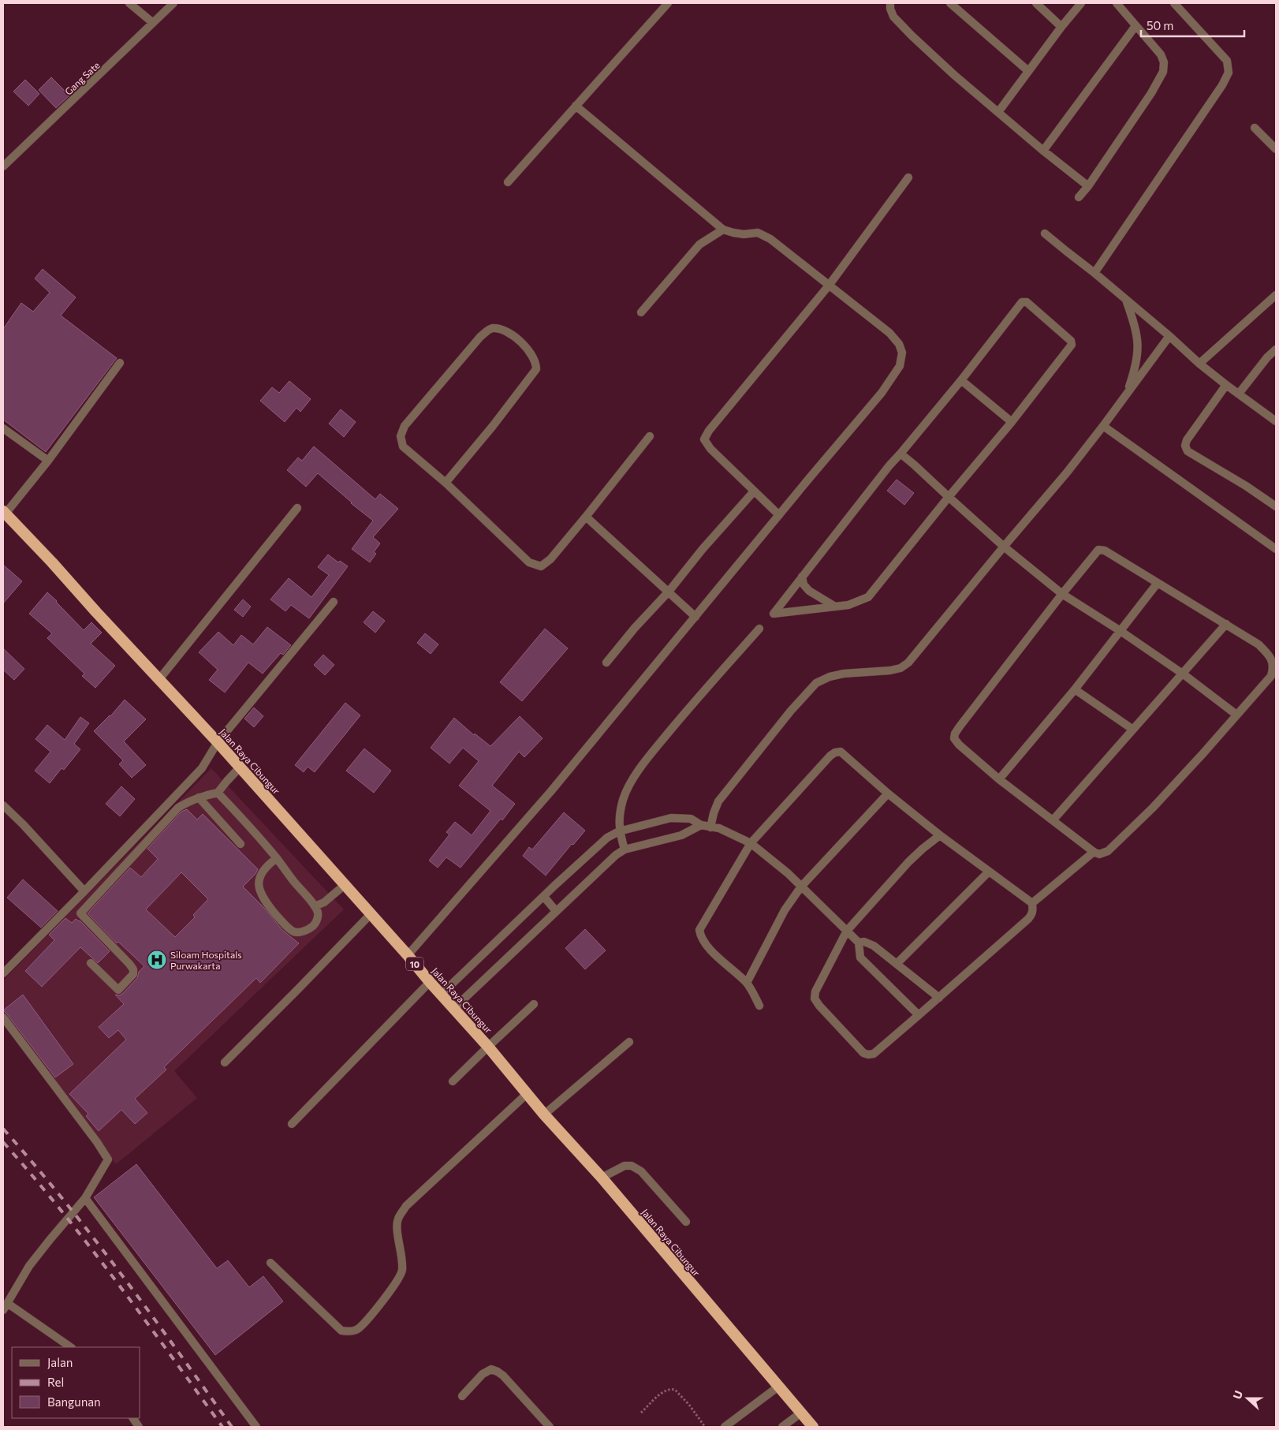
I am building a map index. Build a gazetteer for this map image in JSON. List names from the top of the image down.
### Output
{
  "streets": {
    "highway": ["Jalan Raya Cibungur", "10"],
    "street": ["Gang Sate"]
  },
  "places": {
    "hospital": ["Siloam Hospitals Purwakarta"]
  },
  "legend": ["Jalan", "Rel", "Bangunan"],
  "scale_bar": "50 m",
  "north": "left"
}
